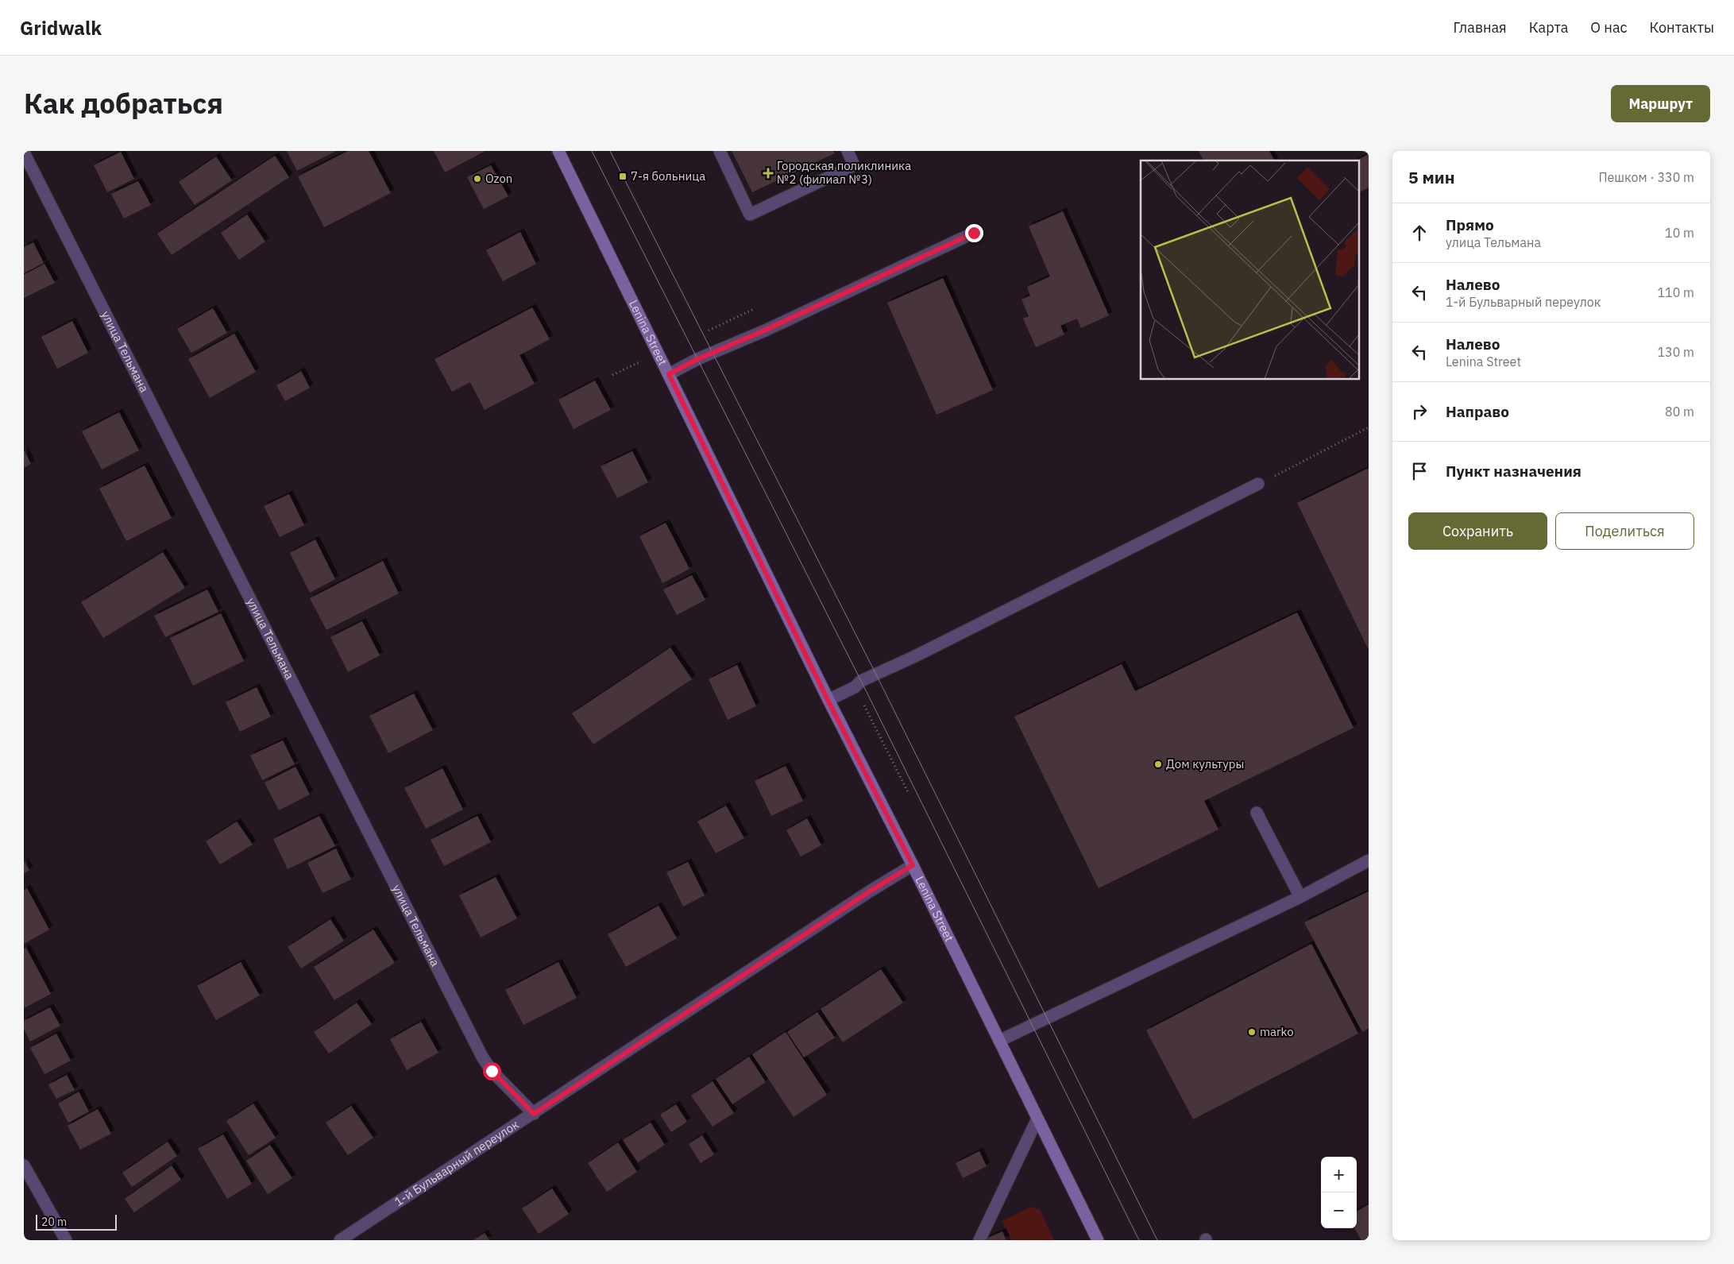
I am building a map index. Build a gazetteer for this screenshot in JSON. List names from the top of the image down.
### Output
{
  "streets": {
    "main road": ["Lenina Street"],
    "street": ["улица Тельмана", "1-й Бульварный переулок"]
  },
  "crossings": [
    ["Lenina Street", "1-й Бульварный переулок"],
    ["улица Тельмана", "1-й Бульварный переулок"]
  ],
  "places": {
    "health": ["Городская поликлиника №2 (филиал №3)"],
    "transit": ["7-я больница"],
    "other": ["Ozon", "Дом культуры", "marko"]
  },
  "scale_bar": "20 m",
  "page": {
    "header": "Gridwalk",
    "nav": [
      "Главная",
      "Карта",
      "О нас",
      "Контакты"
    ],
    "title": "Как добраться",
    "buttons": [
      "Маршрут",
      ["Сохранить", "Поделиться"]
    ],
    "heading": ["5 мин", "Пешком · 330 m"],
    "list": [
      ["Прямо", "улица Тельмана", "10 m"],
      ["Налево", "1-й Бульварный переулок", "110 m"],
      ["Налево", "Lenina Street", "130 m"],
      ["Направо", "80 m"],
      "Пункт назначения"
    ],
    "map_buttons": ["+", "−"],
    "scale": "20 m"
  }
}
